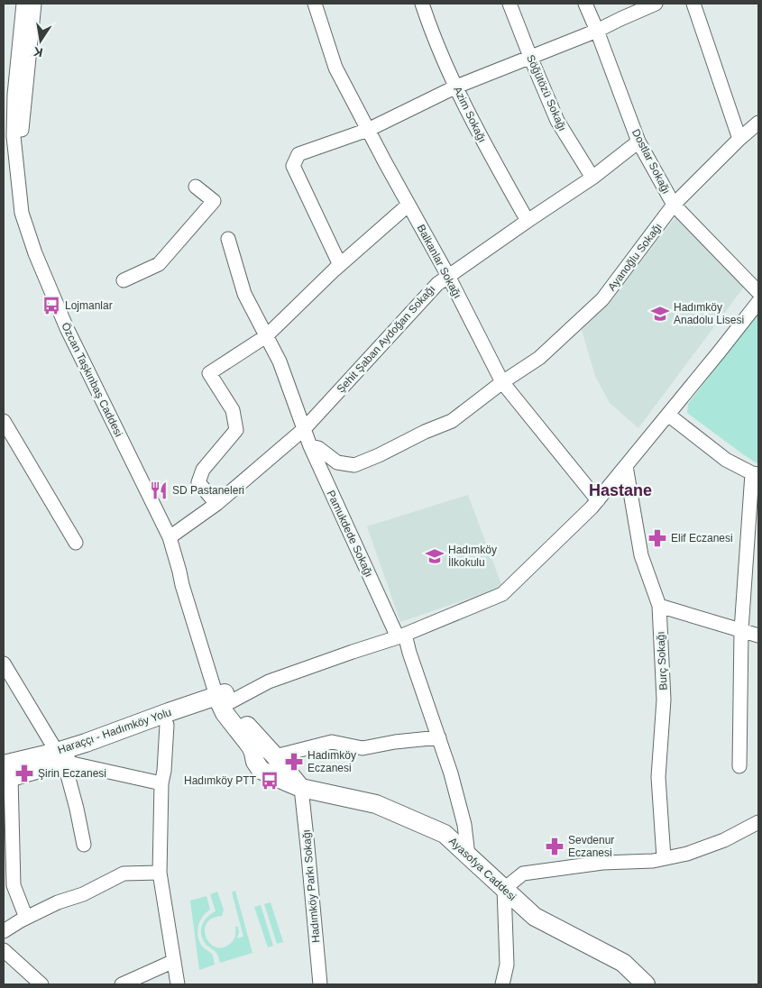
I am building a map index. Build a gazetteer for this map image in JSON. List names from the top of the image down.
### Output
{
  "streets": {
    "main road": ["Haraççı - Hadımköy Yolu", "Ayasofya Caddesi"],
    "street": [
      "Söğütözü Sokağı",
      "Azim Sokağı",
      "Dostlar Sokağı",
      "Ayanoğlu Sokağı",
      "Balkanlar Sokağı",
      "Şehit Şaban Aydoğan Sokağı",
      "Özcan Taşkınbaş Caddesi",
      "Pamukdede Sokağı",
      "Burç Sokağı",
      "Hadımköy Parkı Sokağı"
    ]
  },
  "crossings": [
    ["Söğütözü Sokağı", "Şehit Şaban Aydoğan Sokağı"],
    ["Azim Sokağı", "Şehit Şaban Aydoğan Sokağı"],
    ["Dostlar Sokağı", "Ayanoğlu Sokağı"],
    ["Dostlar Sokağı", "Şehit Şaban Aydoğan Sokağı"],
    ["Ayanoğlu Sokağı", "Balkanlar Sokağı"],
    ["Ayanoğlu Sokağı", "Pamukdede Sokağı"],
    ["Balkanlar Sokağı", "Şehit Şaban Aydoğan Sokağı"],
    ["Şehit Şaban Aydoğan Sokağı", "Özcan Taşkınbaş Caddesi"],
    ["Şehit Şaban Aydoğan Sokağı", "Pamukdede Sokağı"],
    ["Özcan Taşkınbaş Caddesi", "Haraççı - Hadımköy Yolu"],
    ["Özcan Taşkınbaş Caddesi", "Ayasofya Caddesi"],
    ["Pamukdede Sokağı", "Ayasofya Caddesi"],
    ["Haraççı - Hadımköy Yolu", "Ayasofya Caddesi"],
    ["Ayasofya Caddesi", "Hadımköy Parkı Sokağı"]
  ],
  "districts": ["Hastane"],
  "places": {
    "bus stop": ["Lojmanlar", "Hadımköy PTT"],
    "school or university": ["Hadımköy Anadolu Lisesi", "Hadımköy İlkokulu"],
    "restaurant": ["SD Pastaneleri"],
    "pharmacy": [
      "Elif Eczanesi",
      "Hadımköy Eczanesi",
      "Şirin Eczanesi",
      "Sevdenur Eczanesi"
    ]
  },
  "north": "bottom"
}
